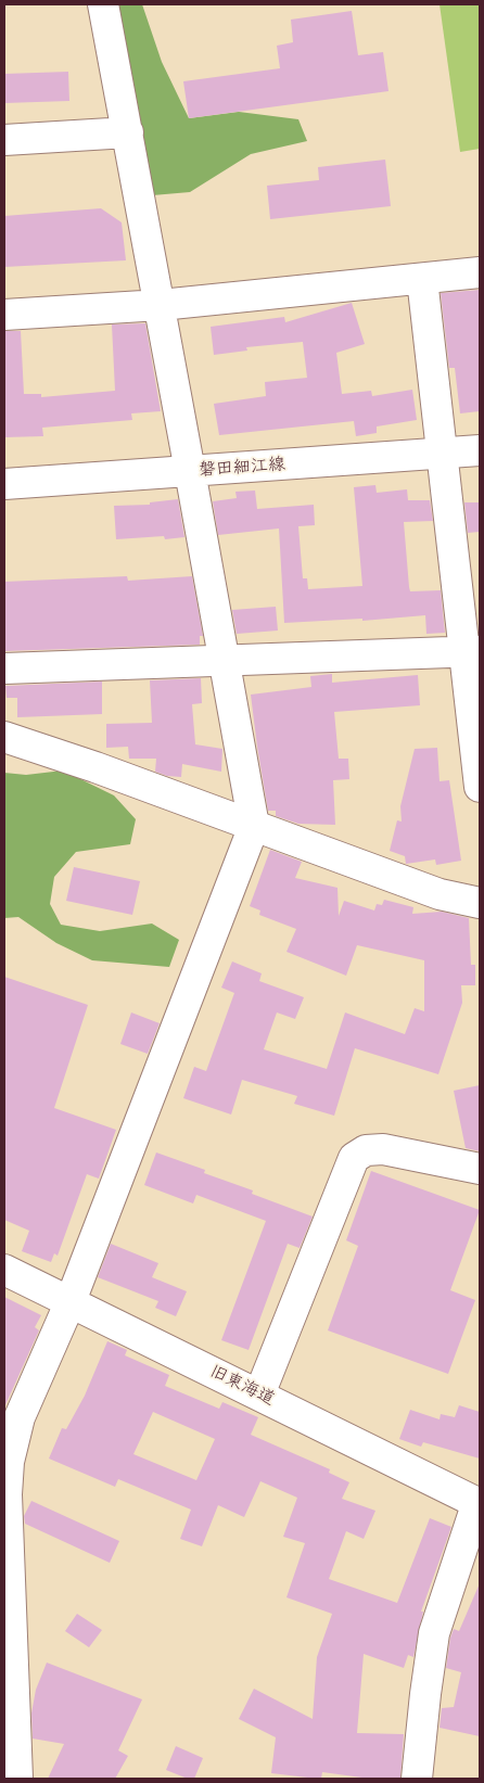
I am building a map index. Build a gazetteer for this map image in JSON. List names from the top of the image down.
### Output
{
  "streets": {
    "street": ["磐田細江線", "旧東海道"]
  }
}
